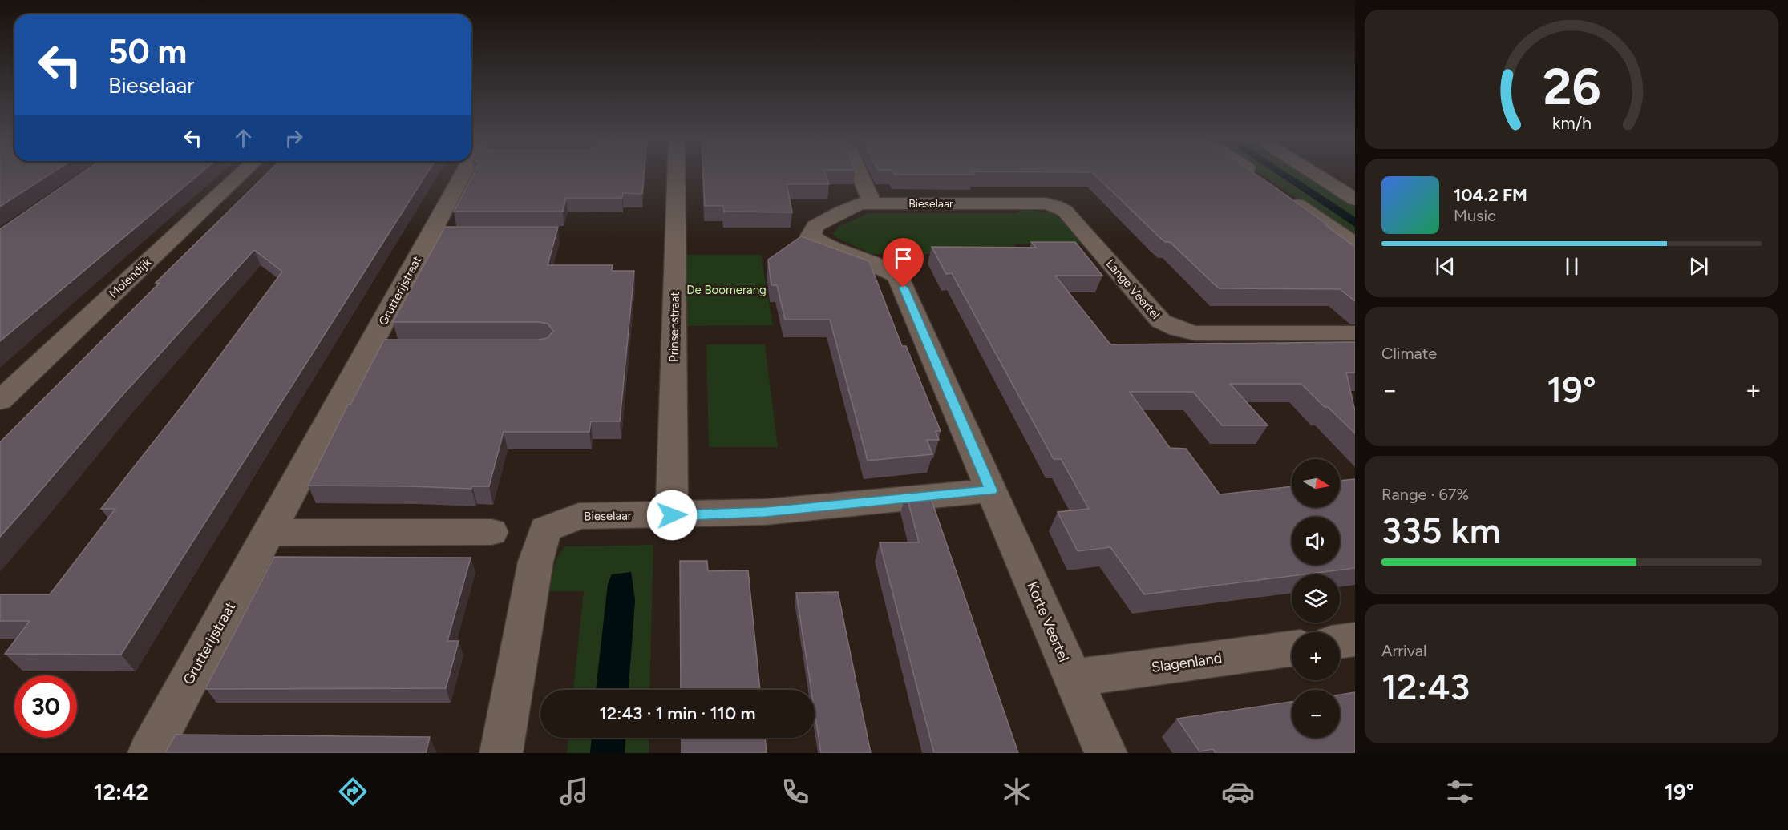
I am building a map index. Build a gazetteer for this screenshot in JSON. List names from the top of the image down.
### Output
{
  "streets": {
    "street": [
      "Bieselaar",
      "Molendijk",
      "Lange Veertel",
      "Grutterijstraat",
      "Prinsenstraat",
      "Korte Veertel",
      "Slagenland"
    ]
  },
  "crossings": [
    ["Bieselaar", "Lange Veertel"],
    ["Bieselaar", "Prinsenstraat"],
    ["Bieselaar", "Korte Veertel"],
    ["Korte Veertel", "Slagenland"]
  ],
  "parks": ["De Boomerang"],
  "north": "right",
  "page": {
    "turn": ["50 m", "Bieselaar"],
    "song": ["104.2 FM", "Music"],
    "tile": [
      "Climate",
      ["Range · 67%", "335 km"],
      ["Arrival", "12:43"]
    ],
    "heat": ["−", "19°", "+"],
    "map_buttons": ["+", "−"],
    "limit": "30",
    "trip": "12:43 · 1 min · 110 m",
    "tabs": ["12:42", "19°"],
    "gauge": ["26", "km/h"]
  }
}
